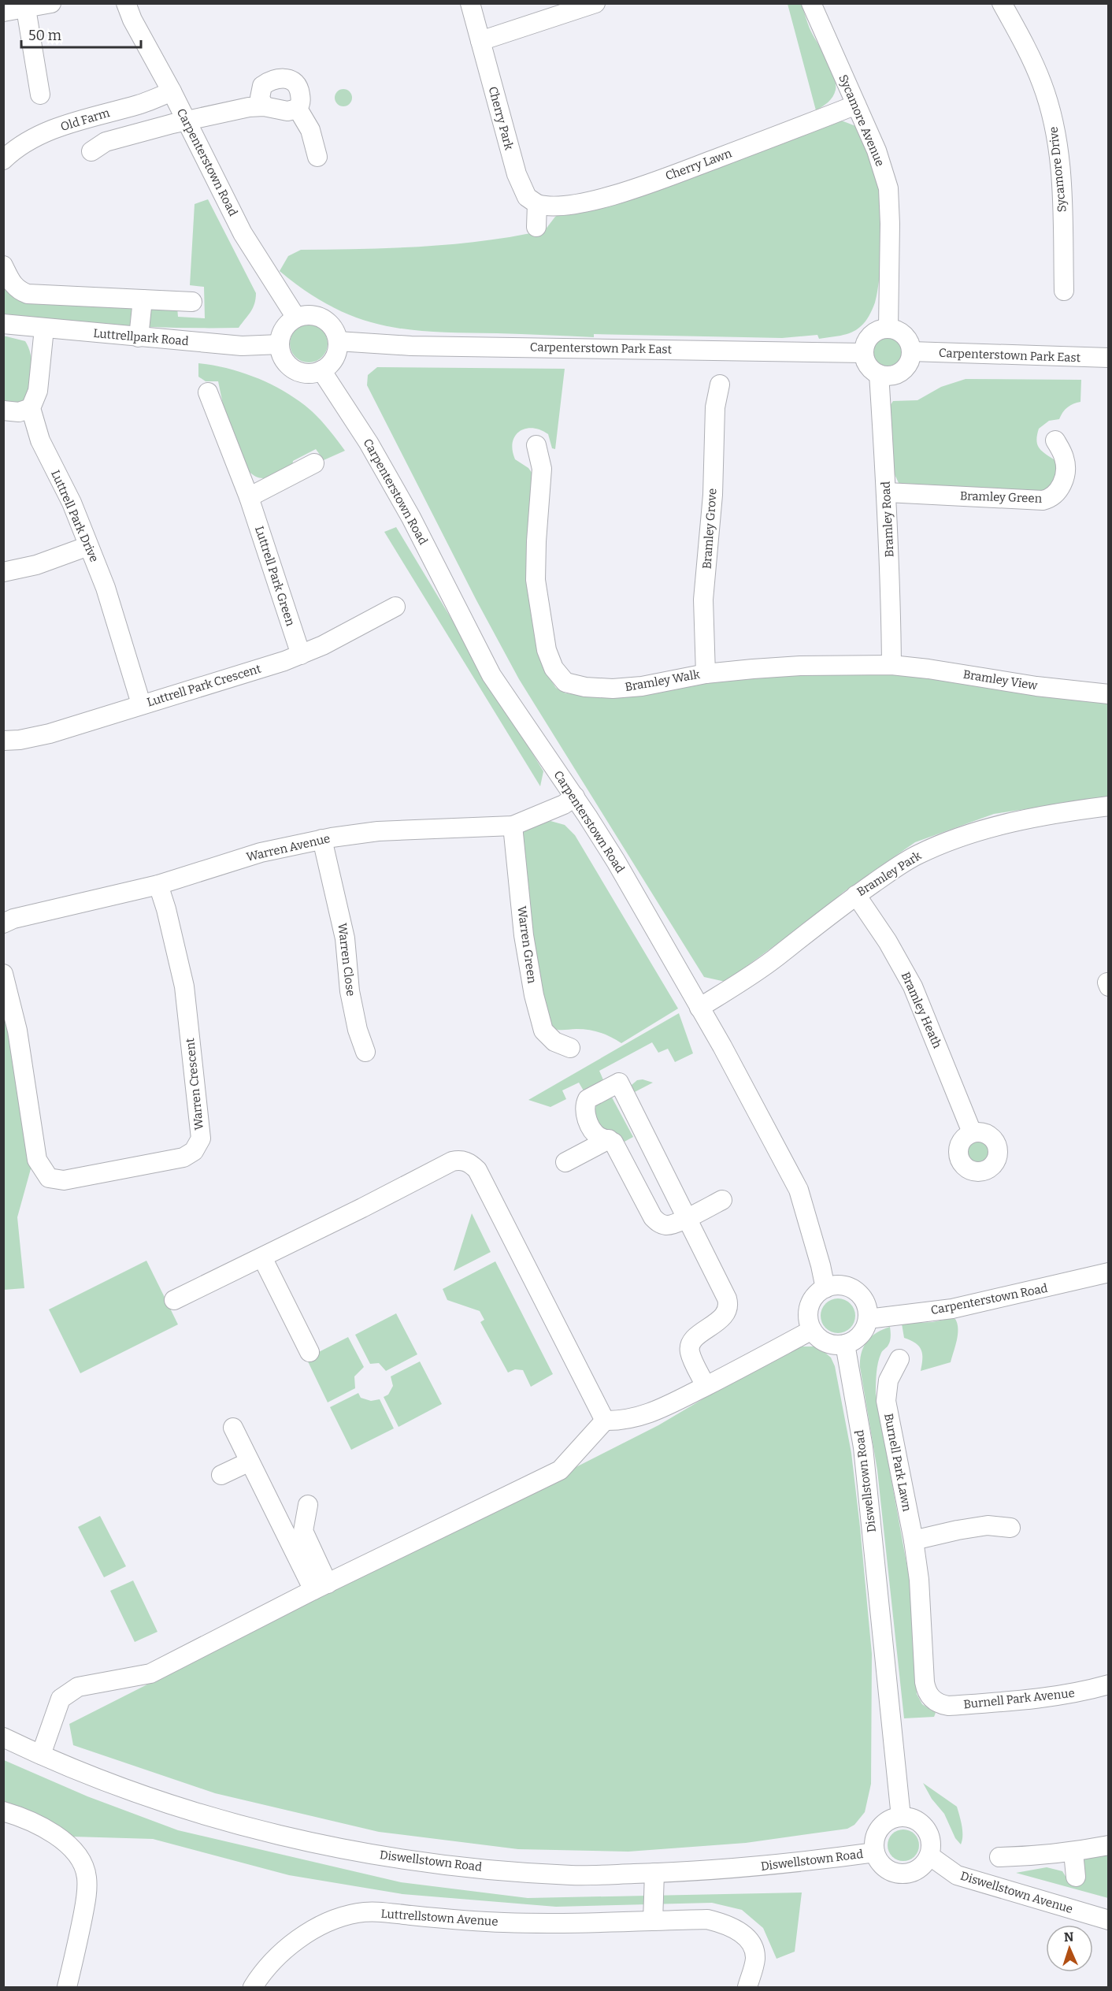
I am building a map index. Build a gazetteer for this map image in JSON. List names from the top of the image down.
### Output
{
  "streets": {
    "street": [
      "Cherry Park",
      "Old Farm",
      "Sycamore Avenue",
      "Carpenterstown Road",
      "Cherry Lawn",
      "Sycamore Drive",
      "Luttrellpark Road",
      "Carpenterstown Park East",
      "Bramley Green",
      "Luttrell Park Drive",
      "Bramley Road",
      "Bramley Grove",
      "Luttrell Park Green",
      "Bramley View",
      "Bramley Walk",
      "Luttrell Park Crescent",
      "Warren Avenue",
      "Bramley Park",
      "Warren Green",
      "Warren Close",
      "Bramley Heath",
      "Warren Crescent",
      "Burnell Park Lawn",
      "Diswellstown Road",
      "Burnell Park Avenue",
      "Diswellstown Avenue",
      "Luttrellstown Avenue"
    ]
  },
  "crossings": [
    ["Cherry Park", "Cherry Lawn"],
    ["Old Farm", "Carpenterstown Road"],
    ["Sycamore Avenue", "Cherry Lawn"],
    ["Sycamore Avenue", "Carpenterstown Park East"],
    ["Sycamore Avenue", "Bramley Road"],
    ["Carpenterstown Road", "Luttrellpark Road"],
    ["Carpenterstown Road", "Carpenterstown Park East"],
    ["Carpenterstown Road", "Warren Avenue"],
    ["Carpenterstown Road", "Bramley Park"],
    ["Carpenterstown Road", "Diswellstown Road"],
    ["Luttrellpark Road", "Carpenterstown Park East"],
    ["Carpenterstown Park East", "Bramley Road"],
    ["Bramley Green", "Bramley Road"],
    ["Luttrell Park Drive", "Luttrell Park Crescent"],
    ["Bramley Road", "Bramley View"],
    ["Bramley Road", "Bramley Walk"],
    ["Bramley Grove", "Bramley Walk"],
    ["Luttrell Park Green", "Luttrell Park Crescent"],
    ["Bramley View", "Bramley Walk"],
    ["Warren Avenue", "Warren Green"],
    ["Warren Avenue", "Warren Close"],
    ["Warren Avenue", "Warren Crescent"],
    ["Bramley Park", "Bramley Heath"],
    ["Burnell Park Lawn", "Burnell Park Avenue"],
    ["Diswellstown Road", "Diswellstown Avenue"]
  ],
  "scale_bar": "50 m",
  "north": "top"
}
